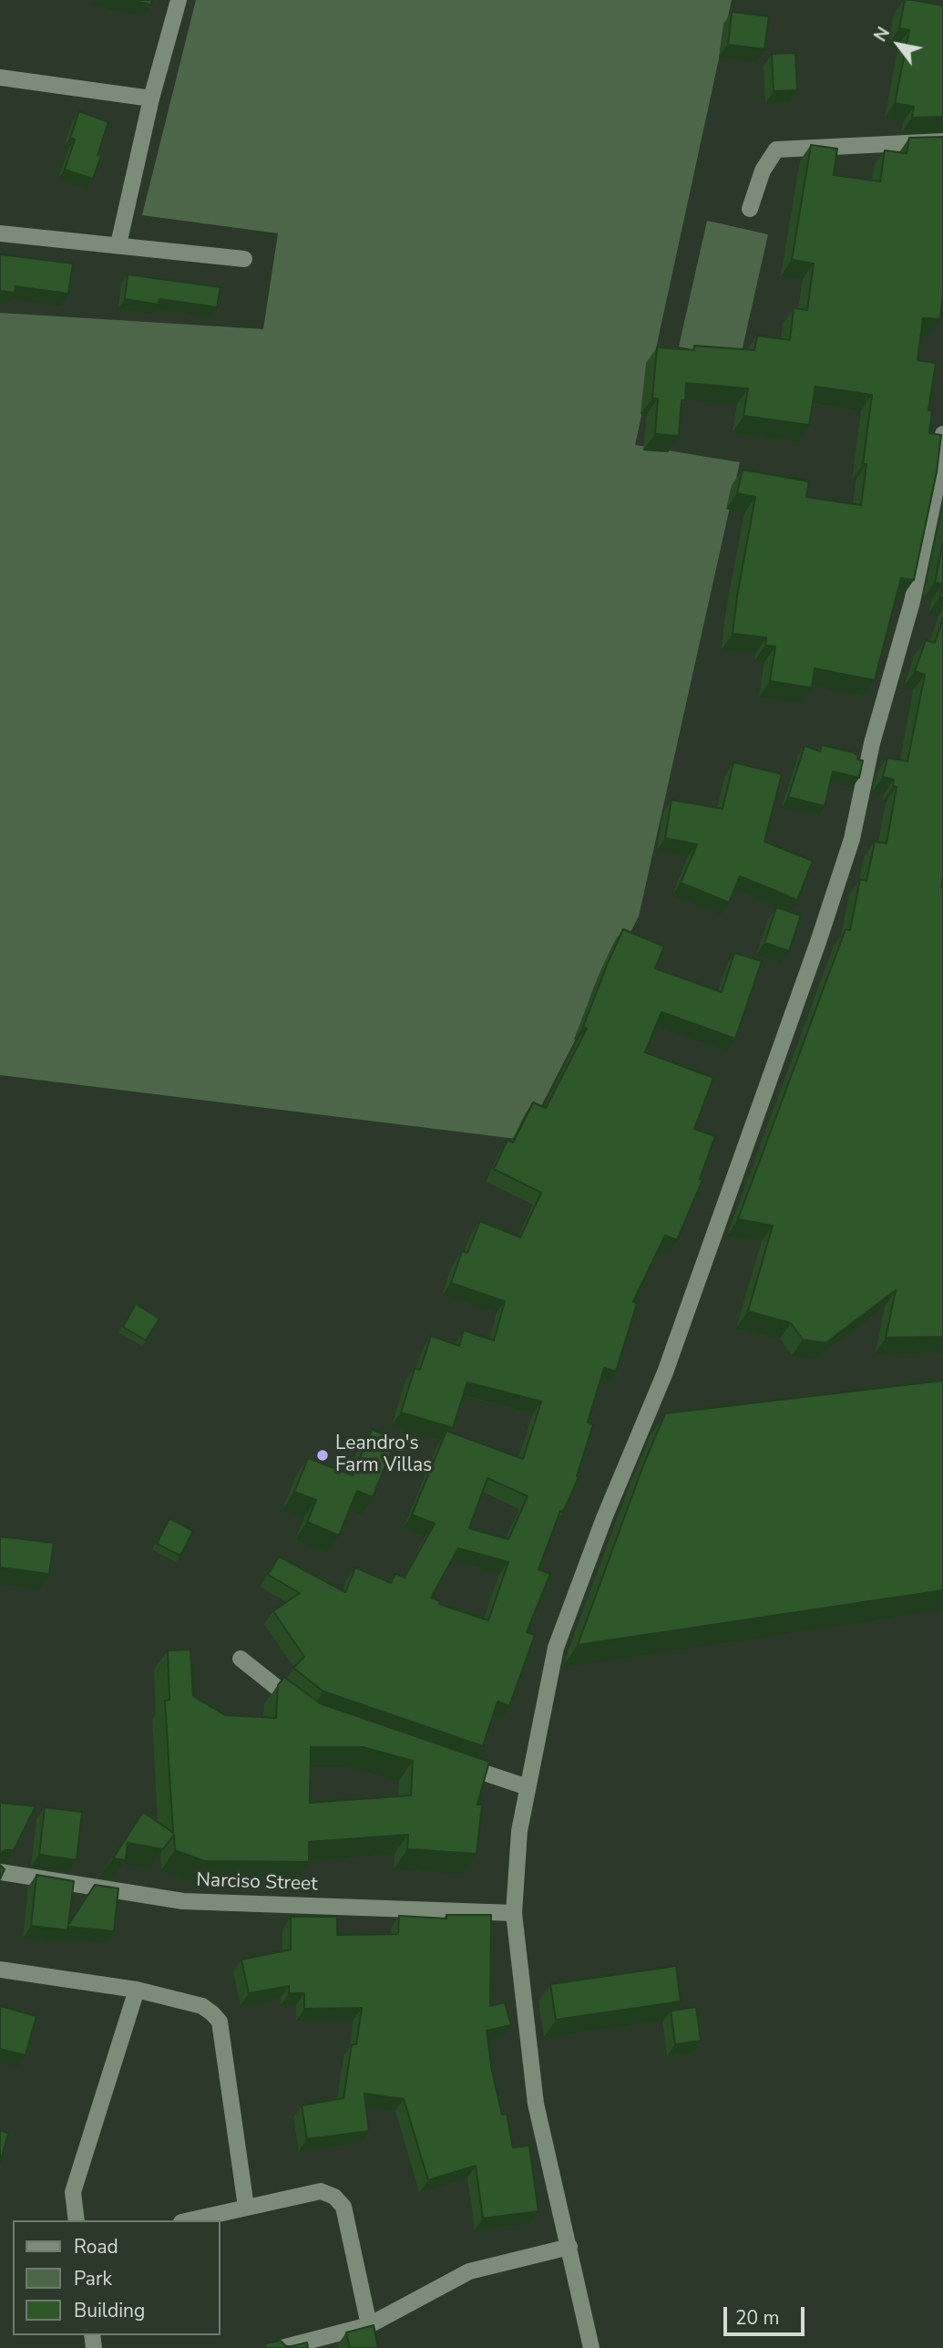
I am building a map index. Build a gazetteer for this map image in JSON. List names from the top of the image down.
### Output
{
  "streets": {
    "street": ["Narciso Street"]
  },
  "places": ["Leandro's Farm Villas"],
  "legend": ["Road", "Park", "Building"],
  "scale_bar": "20 m",
  "north": "top left"
}
